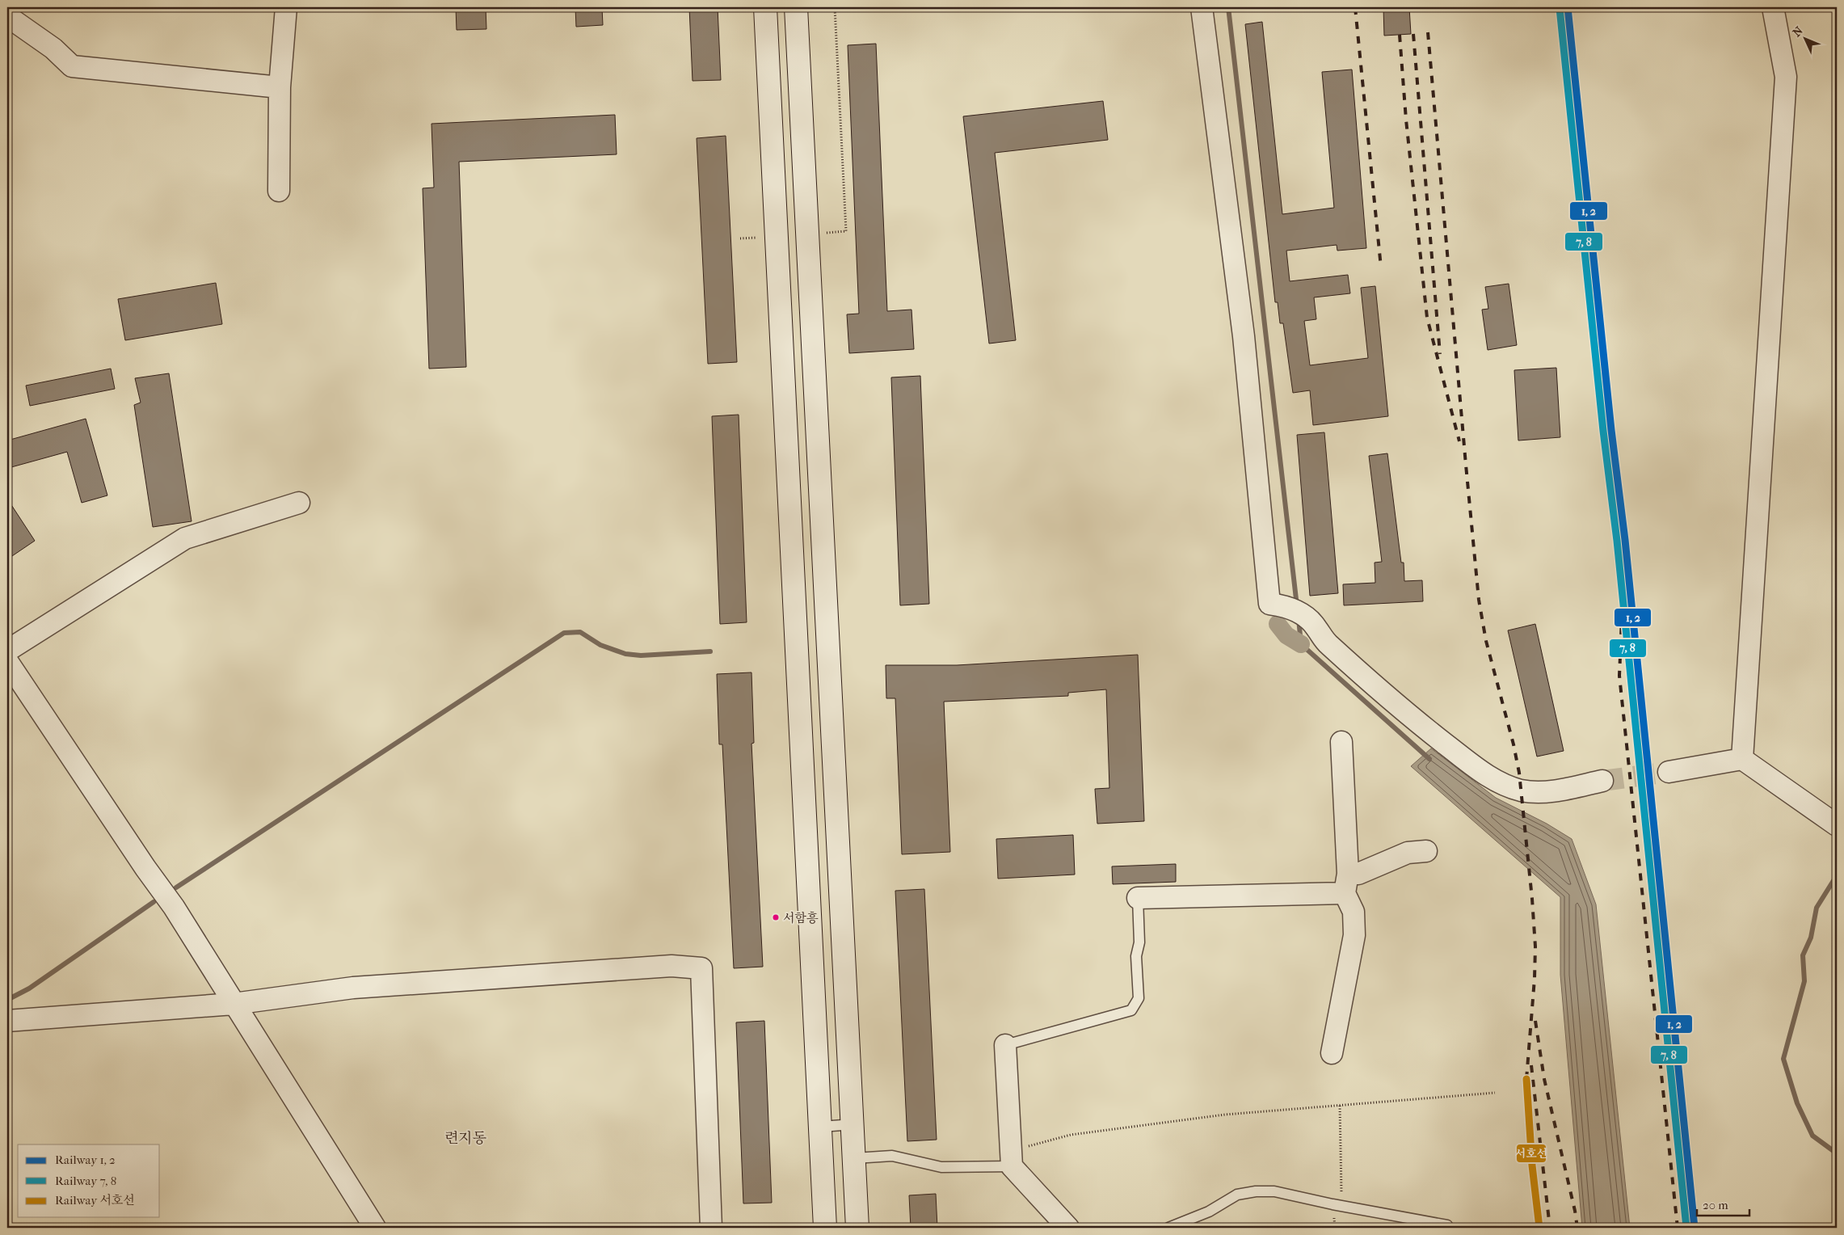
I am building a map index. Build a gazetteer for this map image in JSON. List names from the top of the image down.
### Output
{
  "districts": ["련지동"],
  "places": ["서함흥"],
  "lines": ["rail line 서호선"],
  "legend": ["Railway 1, 2", "Railway 7, 8", "Railway 서호선"],
  "scale_bar": "20 m",
  "north": "top left"
}
